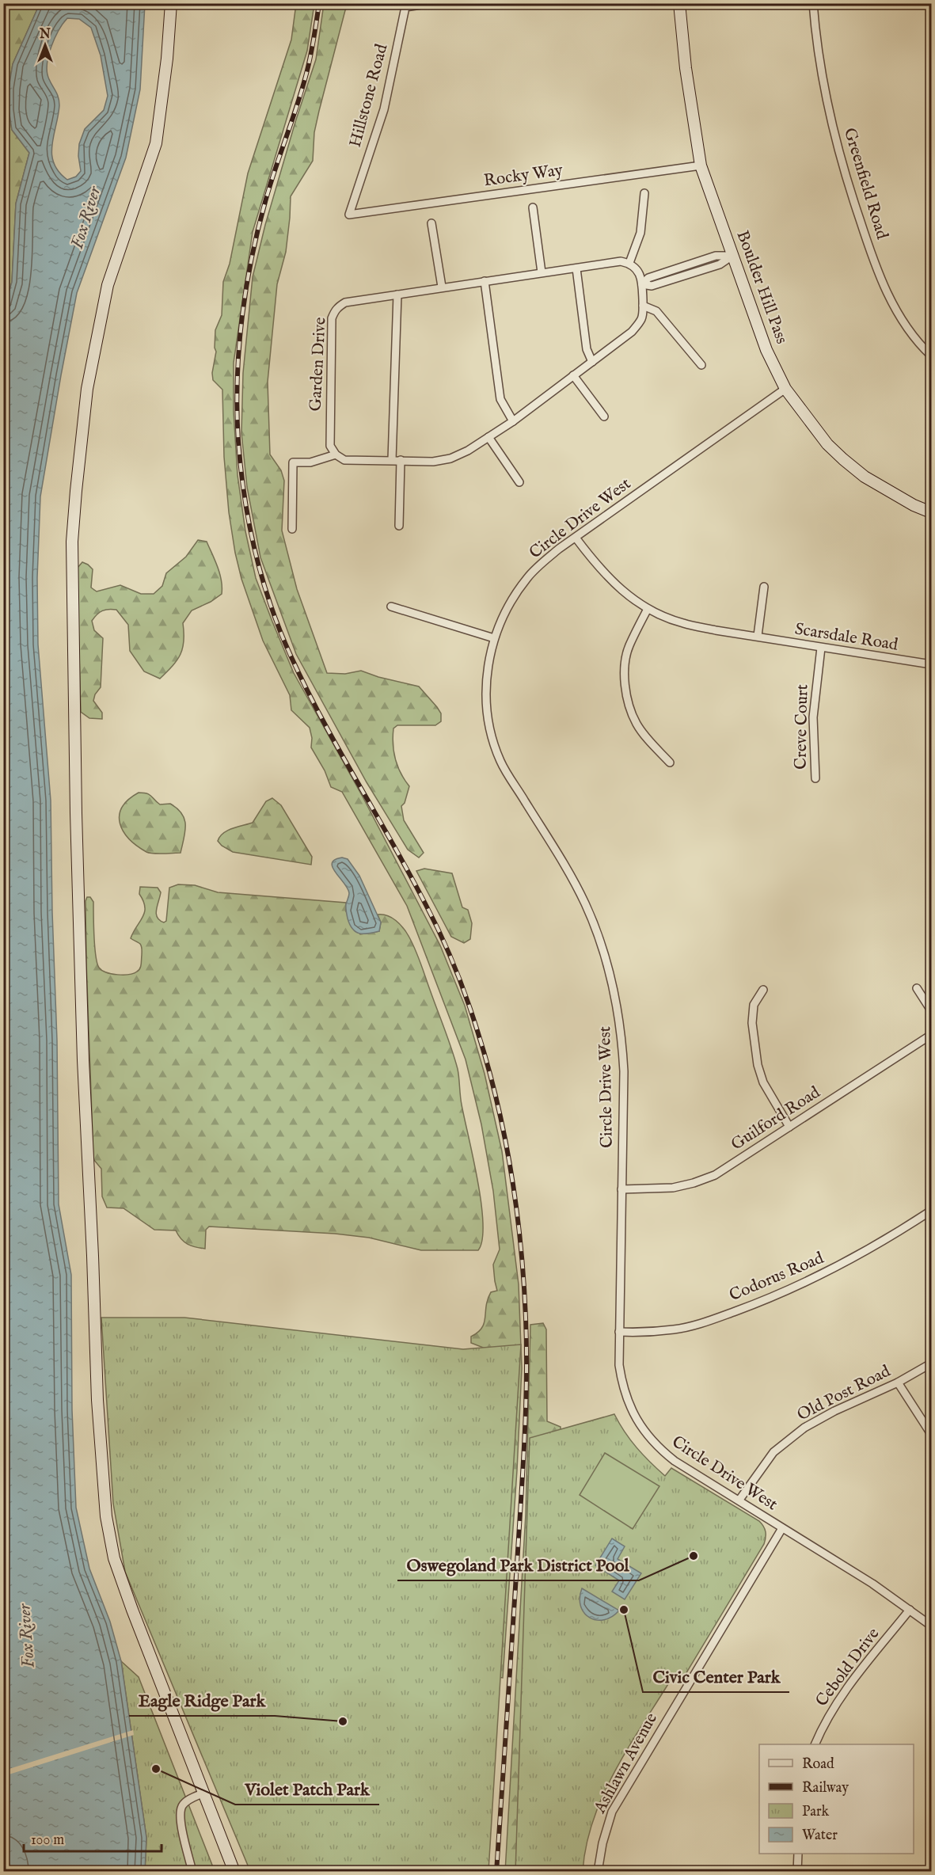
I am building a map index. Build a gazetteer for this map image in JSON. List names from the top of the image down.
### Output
{
  "streets": {
    "street": [
      "Hillstone Road",
      "Rocky Way",
      "Greenfield Road",
      "Boulder Hill Pass",
      "Garden Drive",
      "Circle Drive West",
      "Scarsdale Road",
      "Creve Court",
      "Guilford Road",
      "Codorus Road",
      "Old Post Road",
      "Cebold Drive",
      "Ashlawn Avenue"
    ]
  },
  "crossings": [
    ["Hillstone Road", "Rocky Way"],
    ["Rocky Way", "Boulder Hill Pass"],
    ["Boulder Hill Pass", "Circle Drive West"],
    ["Circle Drive West", "Scarsdale Road"],
    ["Circle Drive West", "Guilford Road"],
    ["Circle Drive West", "Codorus Road"],
    ["Circle Drive West", "Old Post Road"],
    ["Circle Drive West", "Cebold Drive"],
    ["Circle Drive West", "Ashlawn Avenue"],
    ["Scarsdale Road", "Creve Court"]
  ],
  "water": ["Fox River"],
  "places": [
    "Oswegoland Park District Pool",
    "Civic Center Park",
    "Eagle Ridge Park",
    "Violet Patch Park"
  ],
  "legend": [
    "Road",
    "Railway",
    "Park",
    "Water"
  ],
  "scale_bar": "100 m",
  "north": "top"
}
